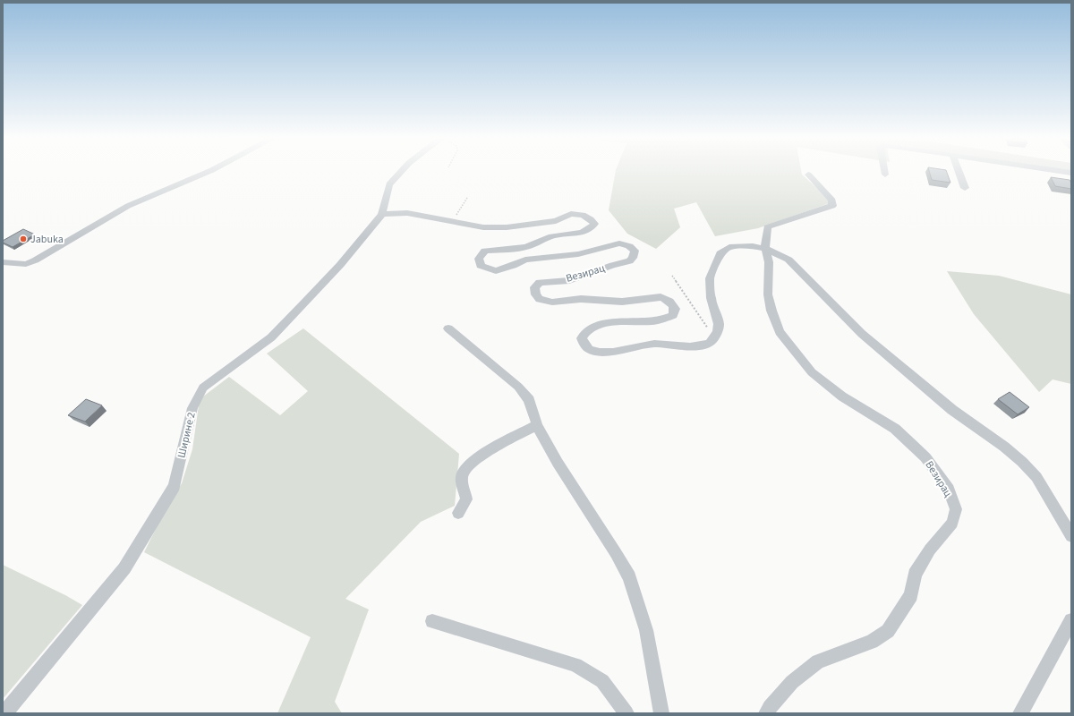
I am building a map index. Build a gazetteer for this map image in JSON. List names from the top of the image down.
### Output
{
  "streets": {
    "street": ["Везирац", "Ширине 2"]
  },
  "crossings": [
    ["Везирац", "Ширине 2"]
  ],
  "places": ["Jabuka"]
}
